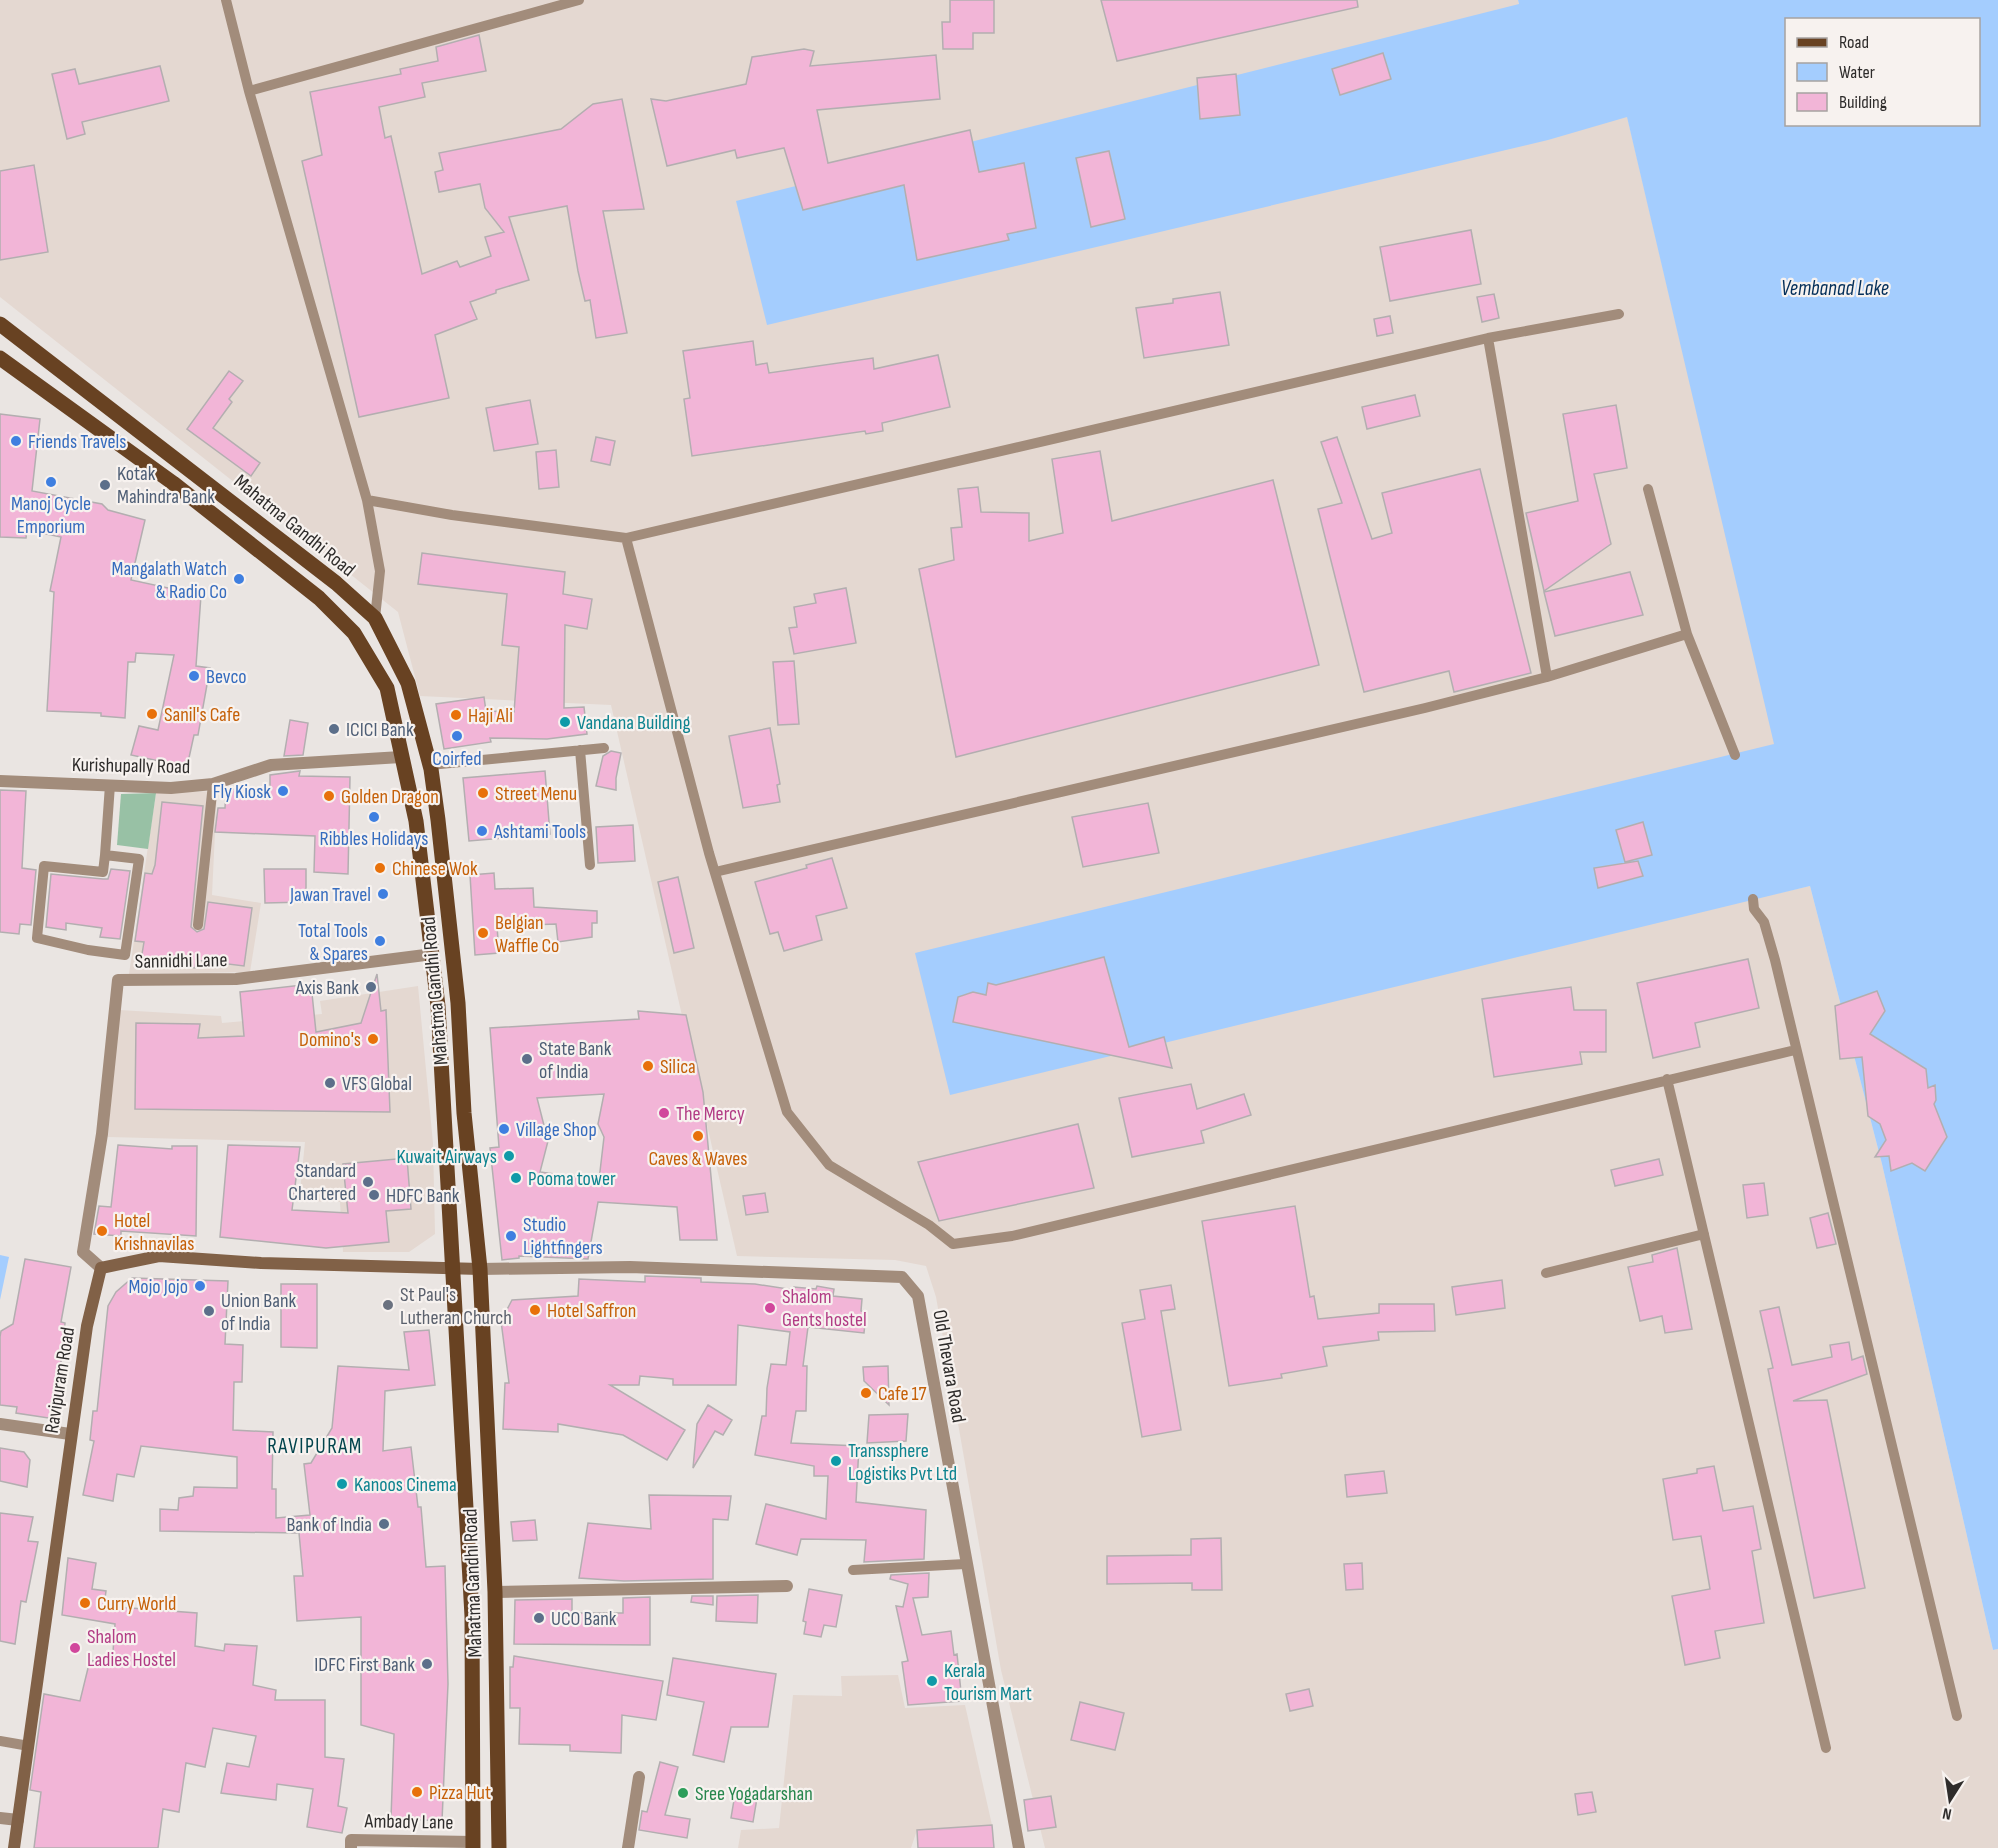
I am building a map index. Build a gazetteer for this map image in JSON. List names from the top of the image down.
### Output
{
  "streets": {
    "main road": ["Mahatma Gandhi Road", "Ravipuram Road"],
    "street": [
      "Kurishupally Road",
      "Sannidhi Lane",
      "Old Thevara Road",
      "Ambady Lane"
    ]
  },
  "crossings": [
    ["Mahatma Gandhi Road", "Kurishupally Road"],
    ["Mahatma Gandhi Road", "Sannidhi Lane"],
    ["Mahatma Gandhi Road", "Old Thevara Road"],
    ["Mahatma Gandhi Road", "Ambady Lane"],
    ["Sannidhi Lane", "Ravipuram Road"]
  ],
  "districts": ["RAVIPURAM"],
  "water": ["Vembanad Lake"],
  "places": [
    "Friends Travels",
    "Manoj Cycle Emporium",
    "Kotak Mahindra Bank",
    "Mangalath Watch & Radio Co",
    "Bevco",
    "Sanil's Cafe",
    "Haji Ali",
    "Vandana Building",
    "ICICI Bank",
    "Coirfed",
    "Fly Kiosk",
    "Street Menu",
    "Golden Dragon",
    "Ribbles Holidays",
    "Ashtami Tools",
    "Chinese Wok",
    "Jawan Travel",
    "Belgian Waffle Co",
    "Total Tools & Spares",
    "Axis Bank",
    "Domino's",
    "State Bank of India",
    "Silica",
    "VFS Global",
    "The Mercy",
    "Village Shop",
    "Caves & Waves",
    "Kuwait Airways",
    "Pooma tower",
    "Standard Chartered",
    "HDFC Bank",
    "Hotel Krishnavilas",
    "Studio Lightfingers",
    "Mojo Jojo",
    "St Paul's Lutheran Church",
    "Shalom Gents hostel",
    "Hotel Saffron",
    "Union Bank of India",
    "Cafe 17",
    "Transsphere Logistiks Pvt Ltd",
    "Kanoos Cinema",
    "Bank of India",
    "Curry World",
    "UCO Bank",
    "Shalom Ladies Hostel",
    "IDFC First Bank",
    "Kerala Tourism Mart",
    "Pizza Hut",
    "Sree Yogadarshan"
  ],
  "legend": ["Road", "Water", "Building"],
  "north": "bottom"
}
